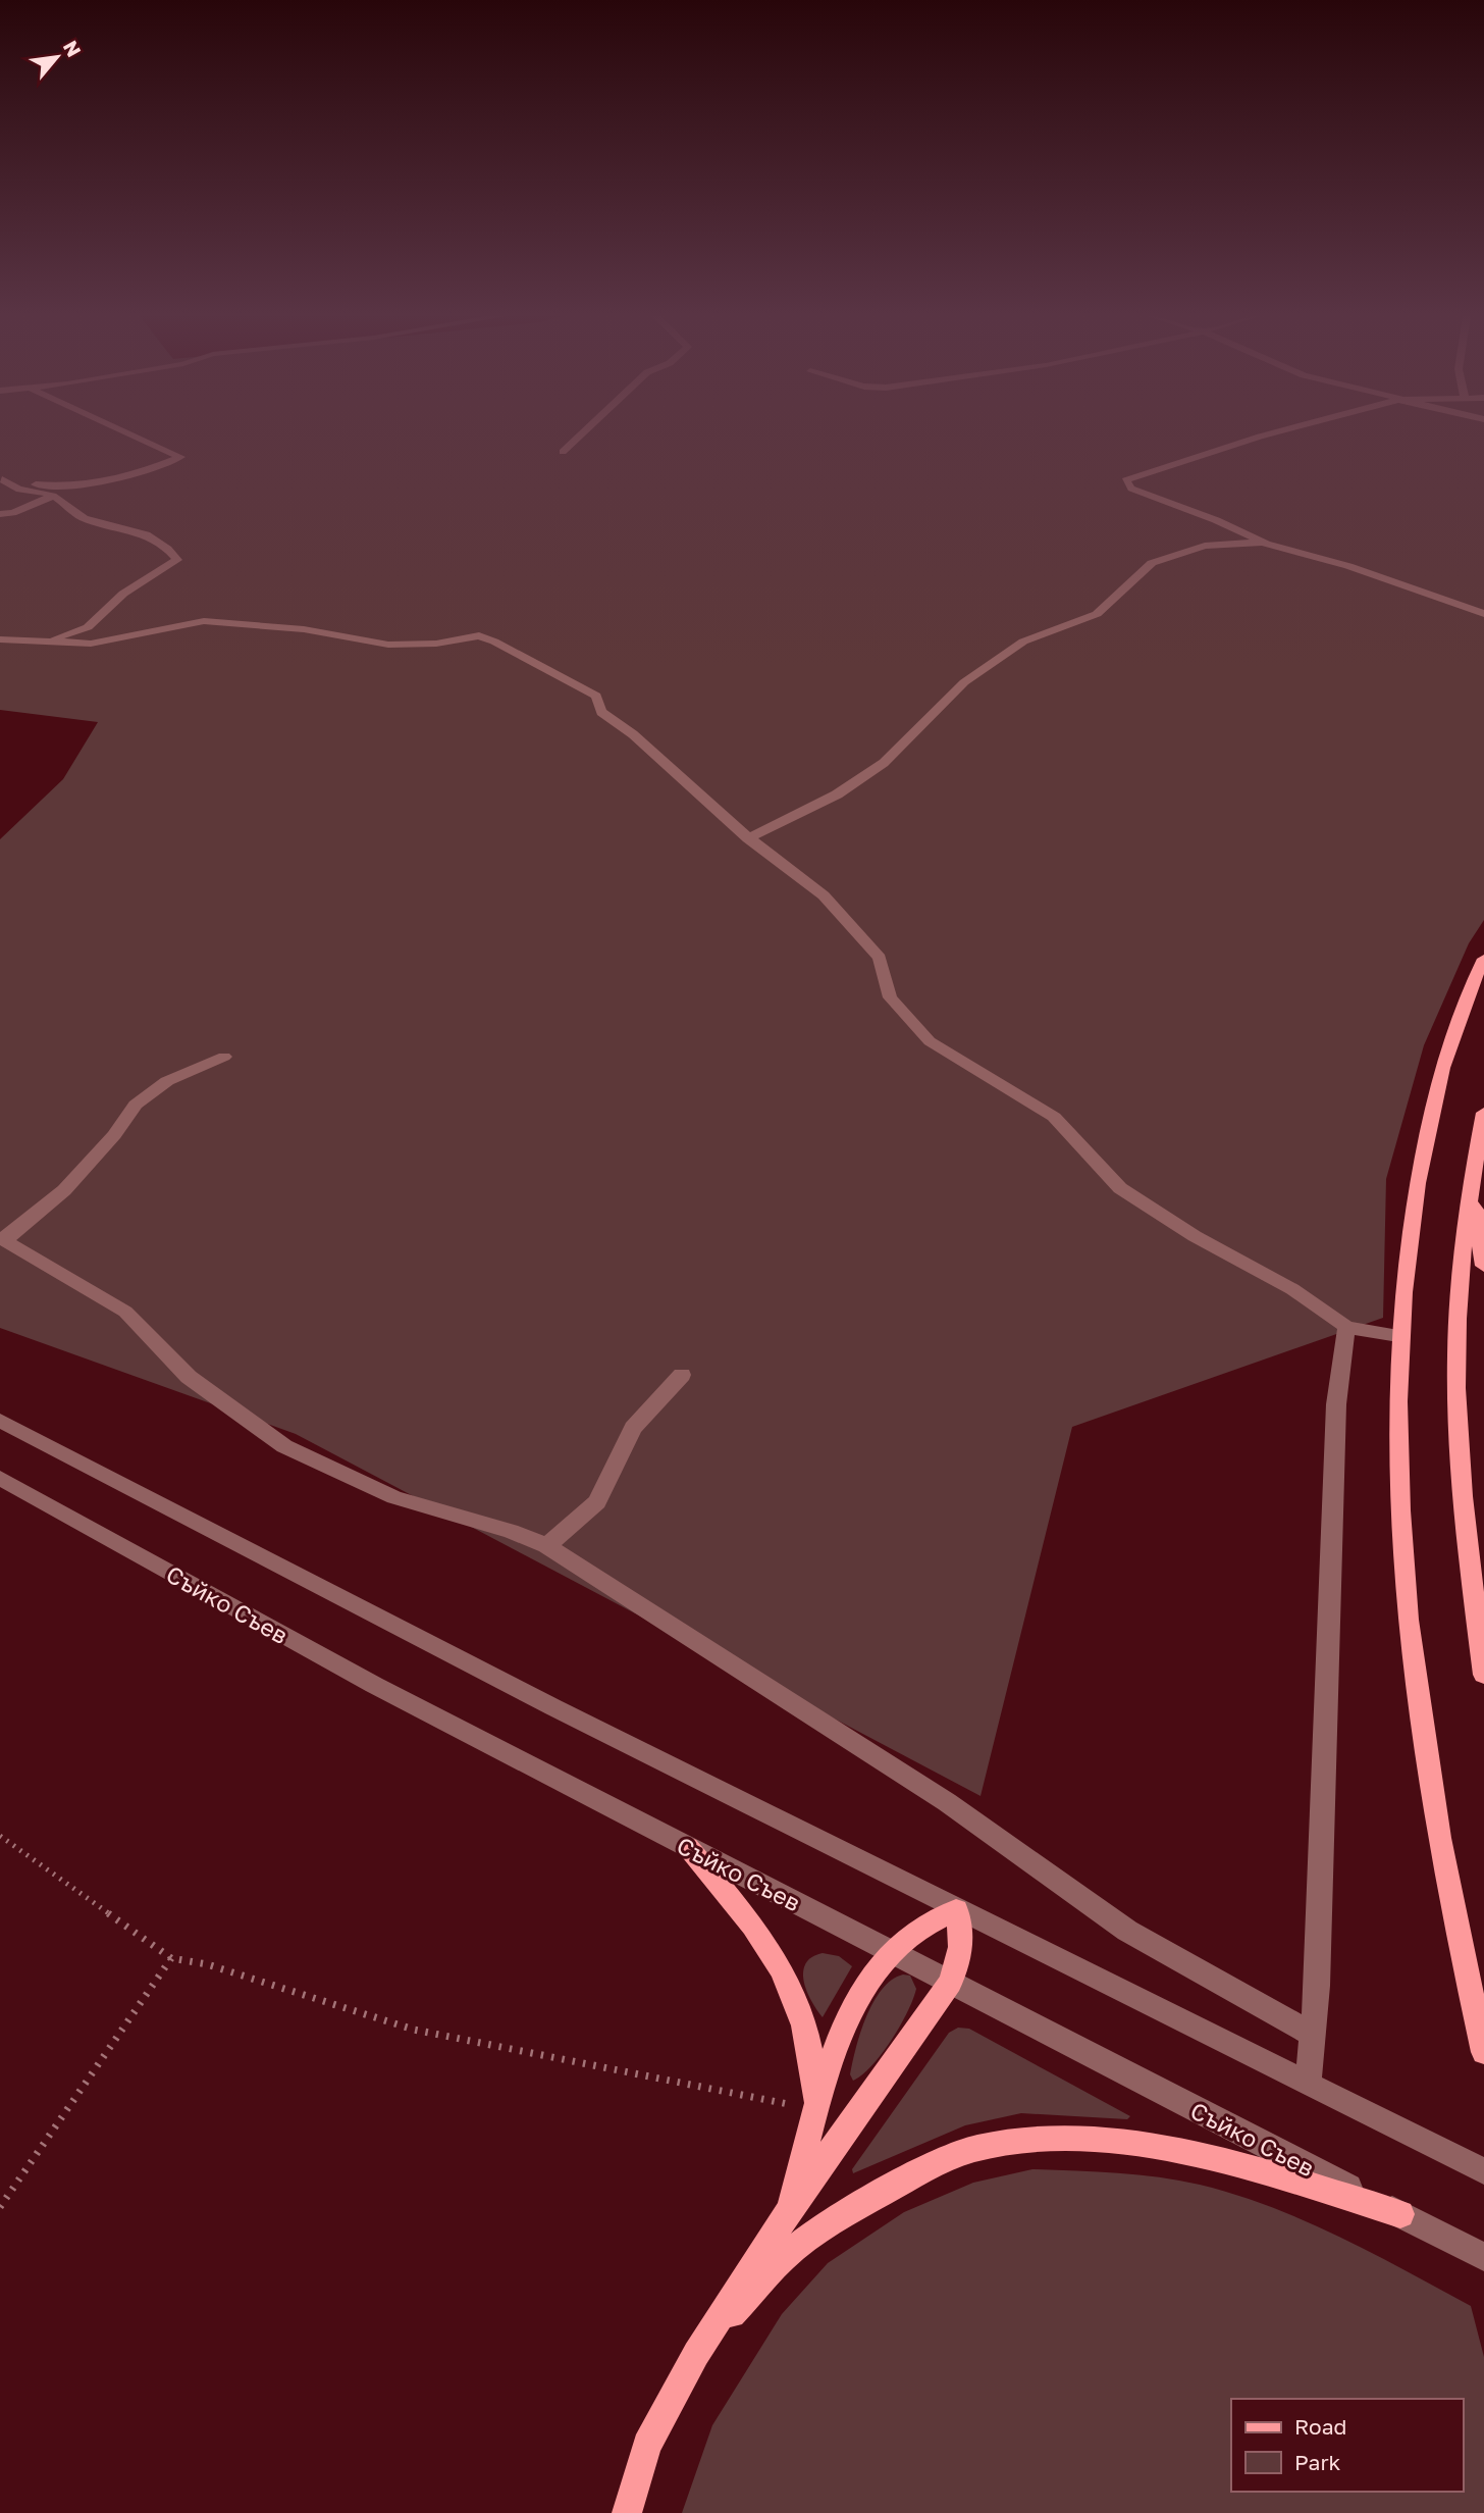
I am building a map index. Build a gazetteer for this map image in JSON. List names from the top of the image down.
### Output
{
  "streets": {
    "street": ["Съйко Съев"]
  },
  "legend": ["Road", "Park"],
  "north": "top right"
}
